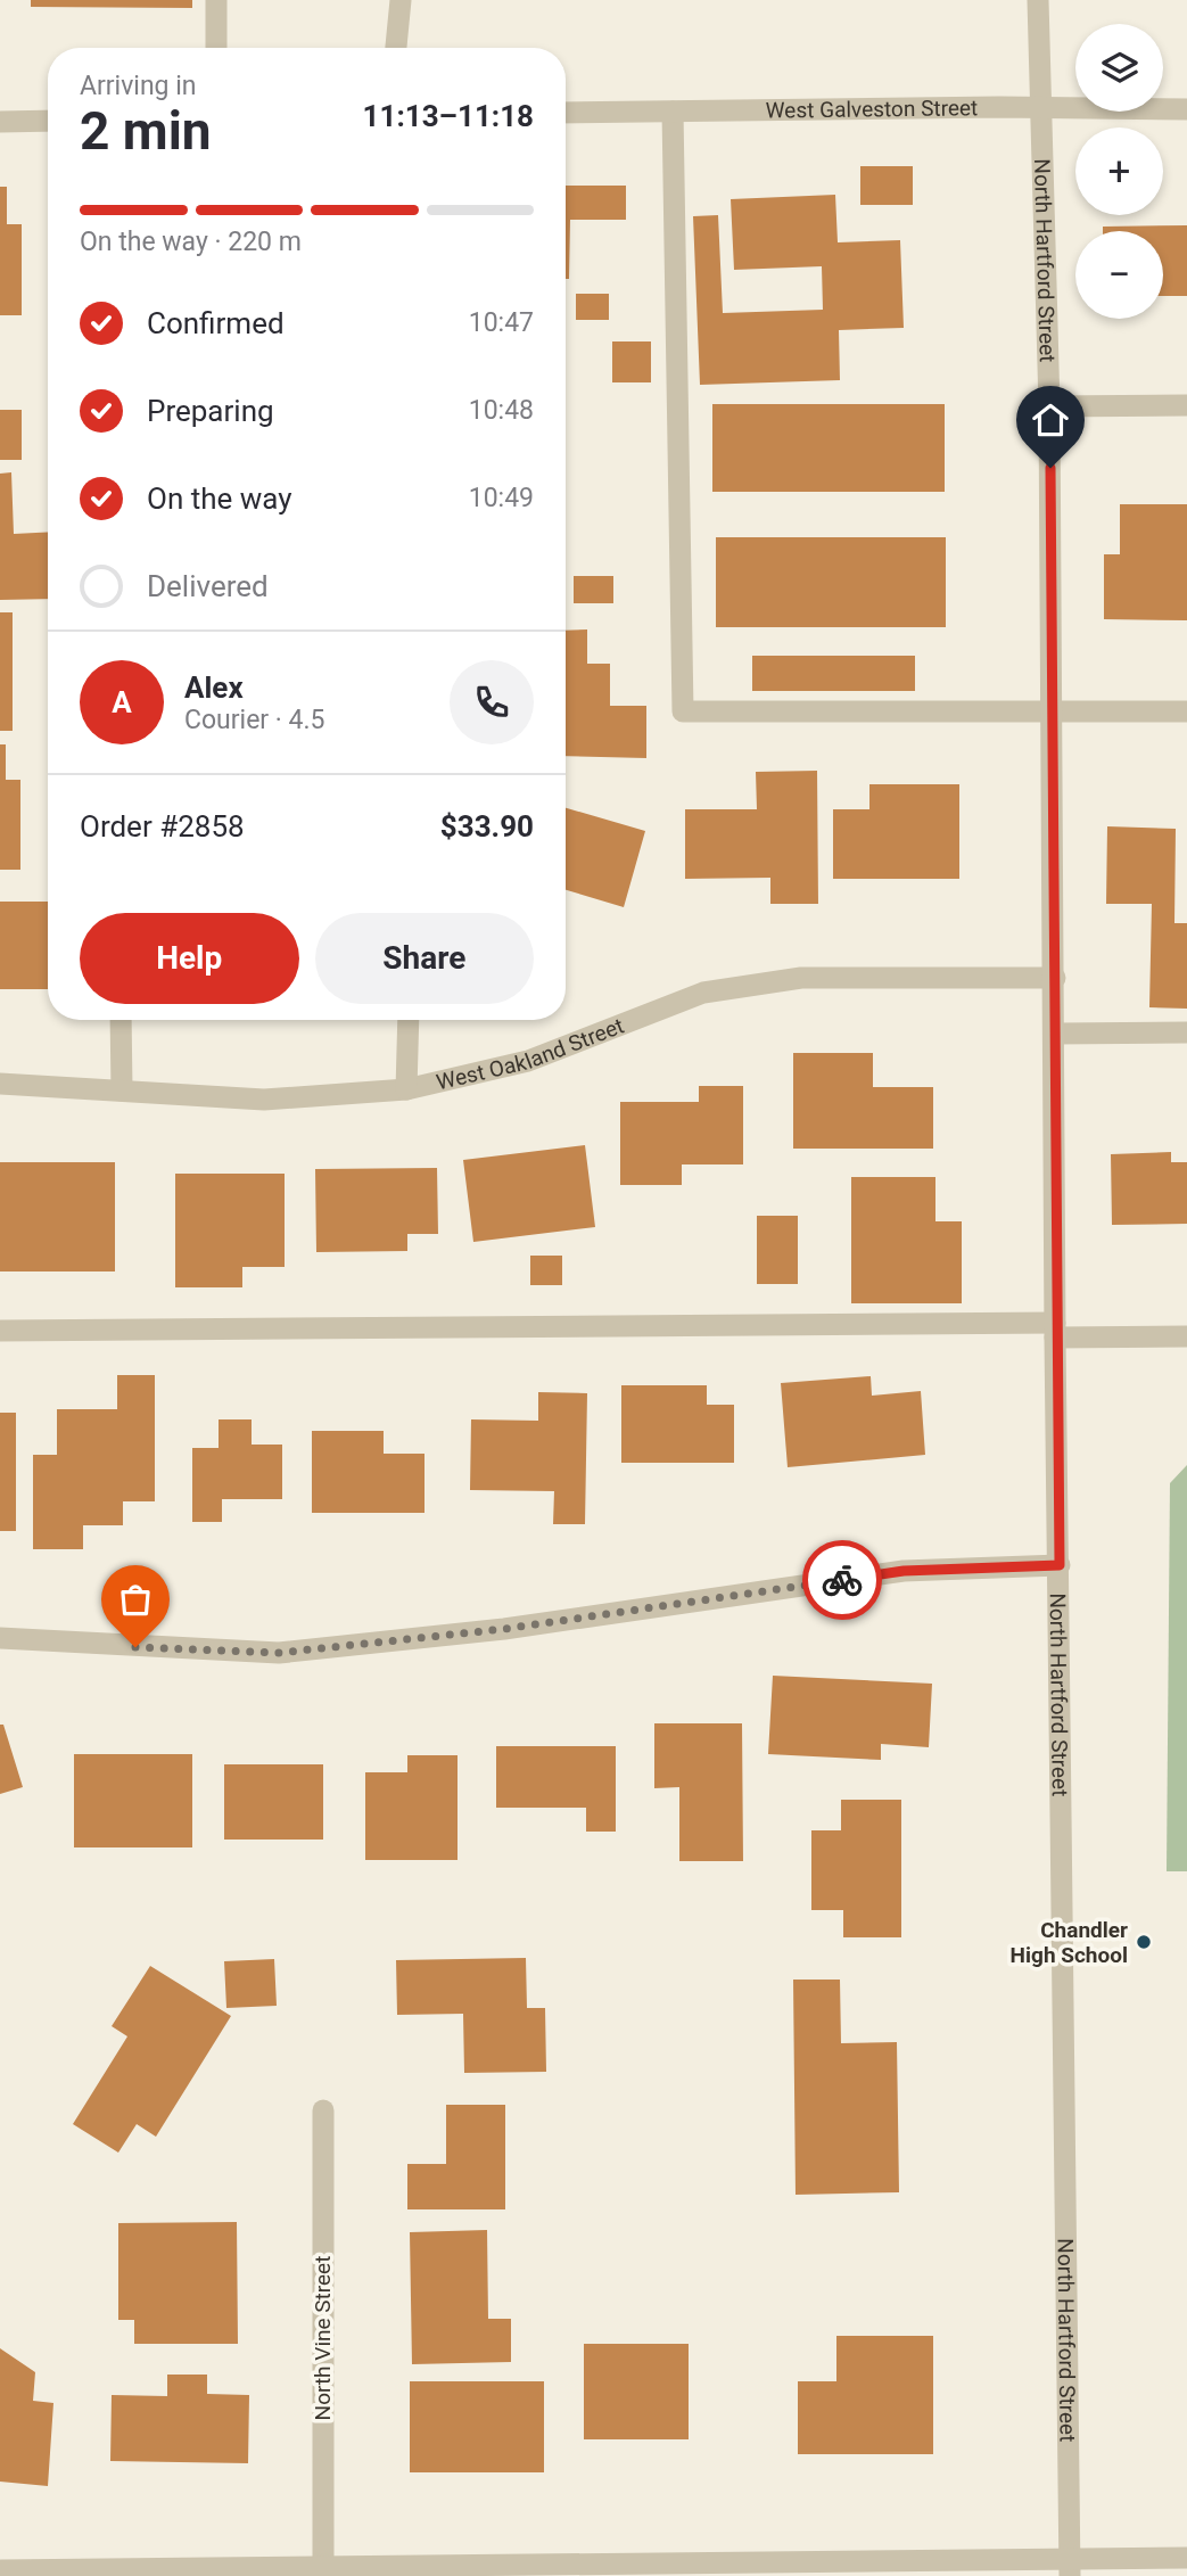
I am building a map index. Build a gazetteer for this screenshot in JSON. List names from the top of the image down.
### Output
{
  "streets": {
    "street": [
      "West Galveston Street",
      "North Hartford Street",
      "West Oakland Street",
      "North Vine Street"
    ]
  },
  "crossings": [
    ["West Galveston Street", "North Hartford Street"],
    ["North Hartford Street", "West Oakland Street"]
  ],
  "places": ["Chandler High School"],
  "page": {
    "map_buttons": ["+", "−"],
    "heading": ["2 min", "Arriving in", "11:13–11:18"],
    "panel": [
      "Alex",
      "Courier · 4.5",
      "Order #2858",
      "$33.90"
    ],
    "bar": "On the way · 220 m",
    "list": [
      ["Confirmed", "10:47"],
      ["Preparing", "10:48"],
      ["On the way", "10:49"],
      "Delivered"
    ],
    "round": "A",
    "buttons": ["Help", "Share"]
  }
}
